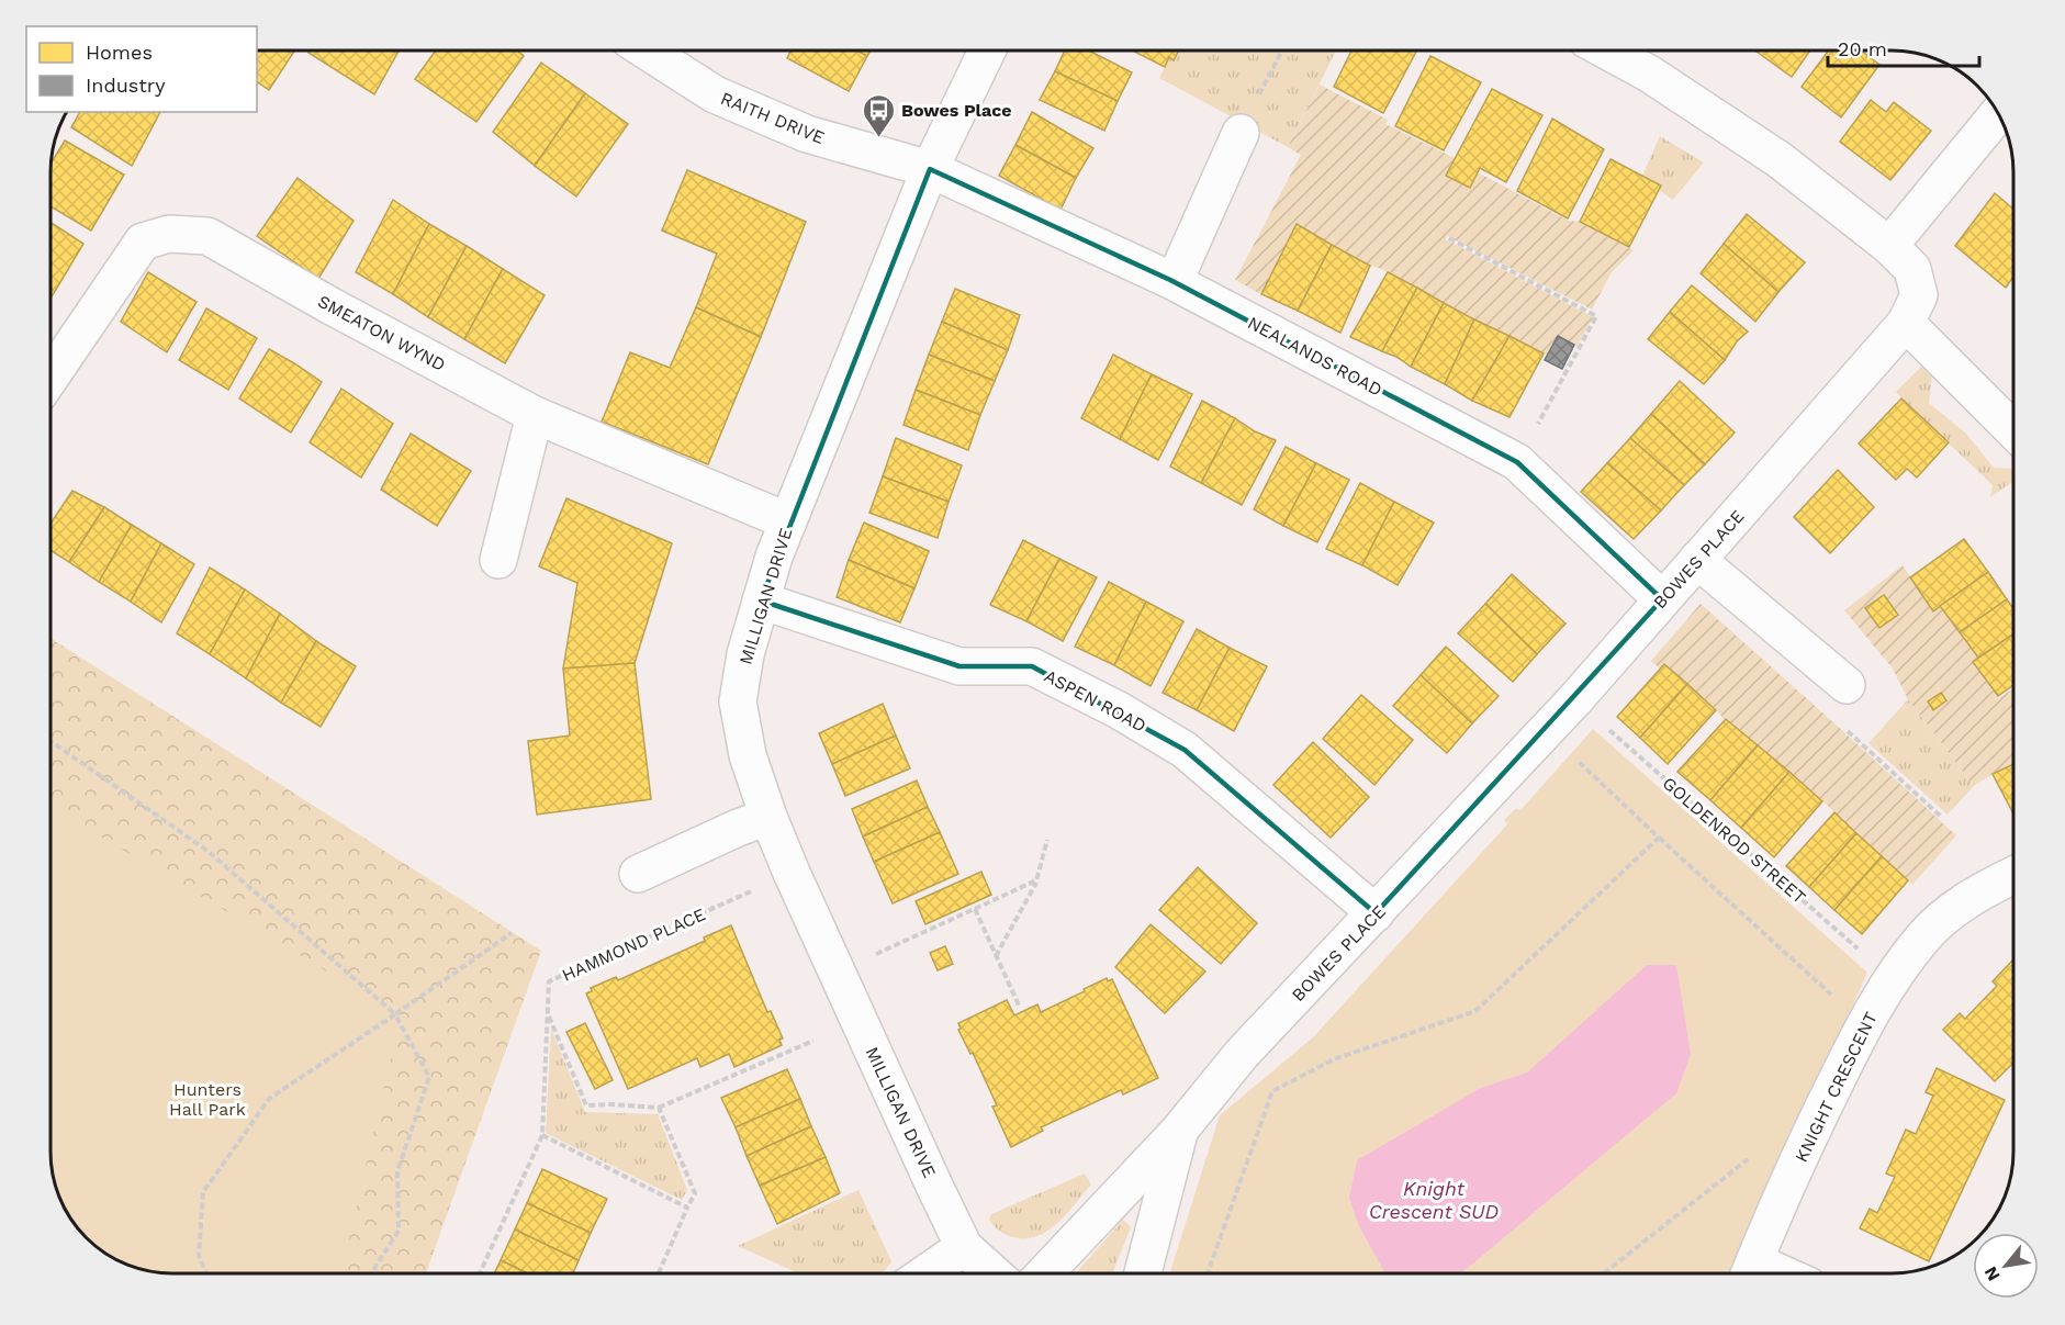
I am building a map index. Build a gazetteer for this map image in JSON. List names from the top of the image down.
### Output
{
  "streets": {
    "street": [
      "RAITH DRIVE",
      "SMEATON WYND",
      "NEALANDS ROAD",
      "BOWES PLACE",
      "MILLIGAN DRIVE",
      "ASPEN ROAD",
      "KNIGHT CRESCENT"
    ],
    "path": ["GOLDENROD STREET", "HAMMOND PLACE"]
  },
  "crossings": [
    ["RAITH DRIVE", "NEALANDS ROAD"],
    ["RAITH DRIVE", "MILLIGAN DRIVE"],
    ["SMEATON WYND", "MILLIGAN DRIVE"],
    ["NEALANDS ROAD", "BOWES PLACE"],
    ["NEALANDS ROAD", "MILLIGAN DRIVE"],
    ["BOWES PLACE", "ASPEN ROAD"],
    ["BOWES PLACE", "GOLDENROD STREET"],
    ["MILLIGAN DRIVE", "ASPEN ROAD"],
    ["MILLIGAN DRIVE", "HAMMOND PLACE"],
    ["GOLDENROD STREET", "KNIGHT CRESCENT"]
  ],
  "water": ["Knight Crescent SUD"],
  "parks": ["Hunters Hall Park"],
  "places": {
    "bus stop": ["Bowes Place"]
  },
  "legend": ["Homes", "Industry"],
  "scale_bar": "20 m",
  "north": "bottom left"
}
